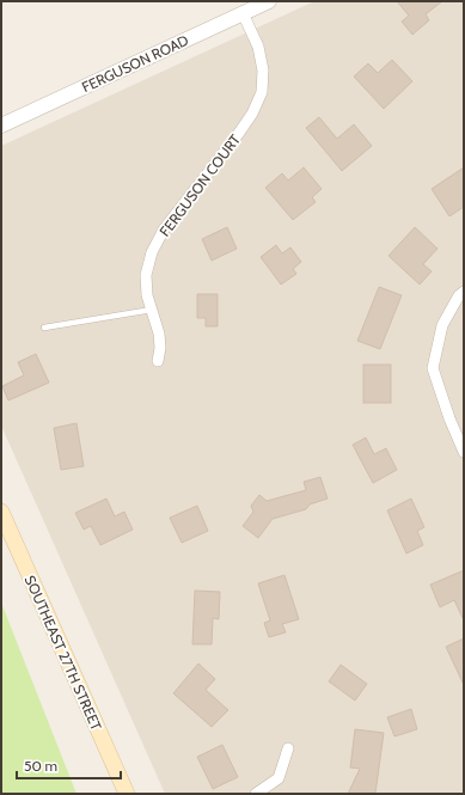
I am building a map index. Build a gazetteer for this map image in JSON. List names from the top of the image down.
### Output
{
  "streets": {
    "main road": ["SOUTHEAST 27TH STREET"],
    "street": ["FERGUSON ROAD", "FERGUSON COURT"]
  },
  "crossings": [
    ["FERGUSON ROAD", "FERGUSON COURT"]
  ],
  "scale_bar": "50 m"
}
